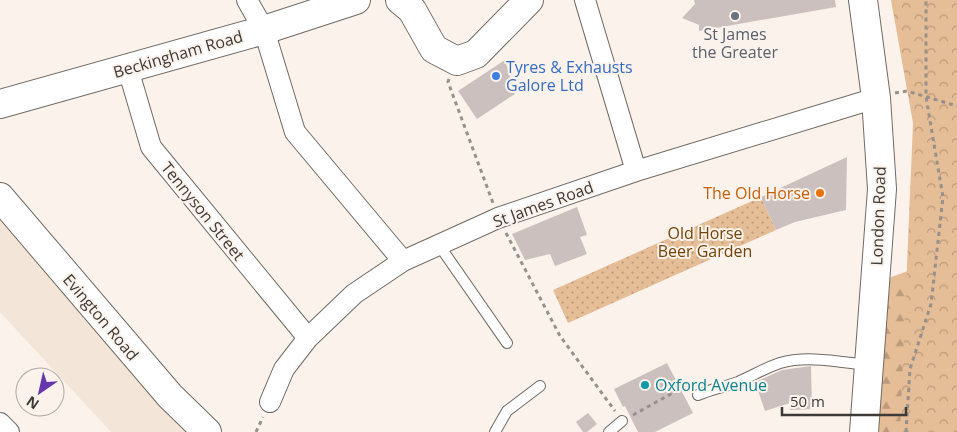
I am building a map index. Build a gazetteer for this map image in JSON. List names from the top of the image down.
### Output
{
  "streets": {
    "main road": ["Beckingham Road", "London Road", "Evington Road"],
    "street": ["St James Road", "Tennyson Street"]
  },
  "crossings": [
    ["Beckingham Road", "Tennyson Street"],
    ["St James Road", "Tennyson Street"],
    ["St James Road", "London Road"]
  ],
  "parks": ["Old Horse Beer Garden"],
  "places": [
    "St James the Greater",
    "Tyres & Exhausts Galore Ltd",
    "The Old Horse",
    "Oxford Avenue"
  ],
  "scale_bar": "50 m",
  "north": "bottom left"
}
